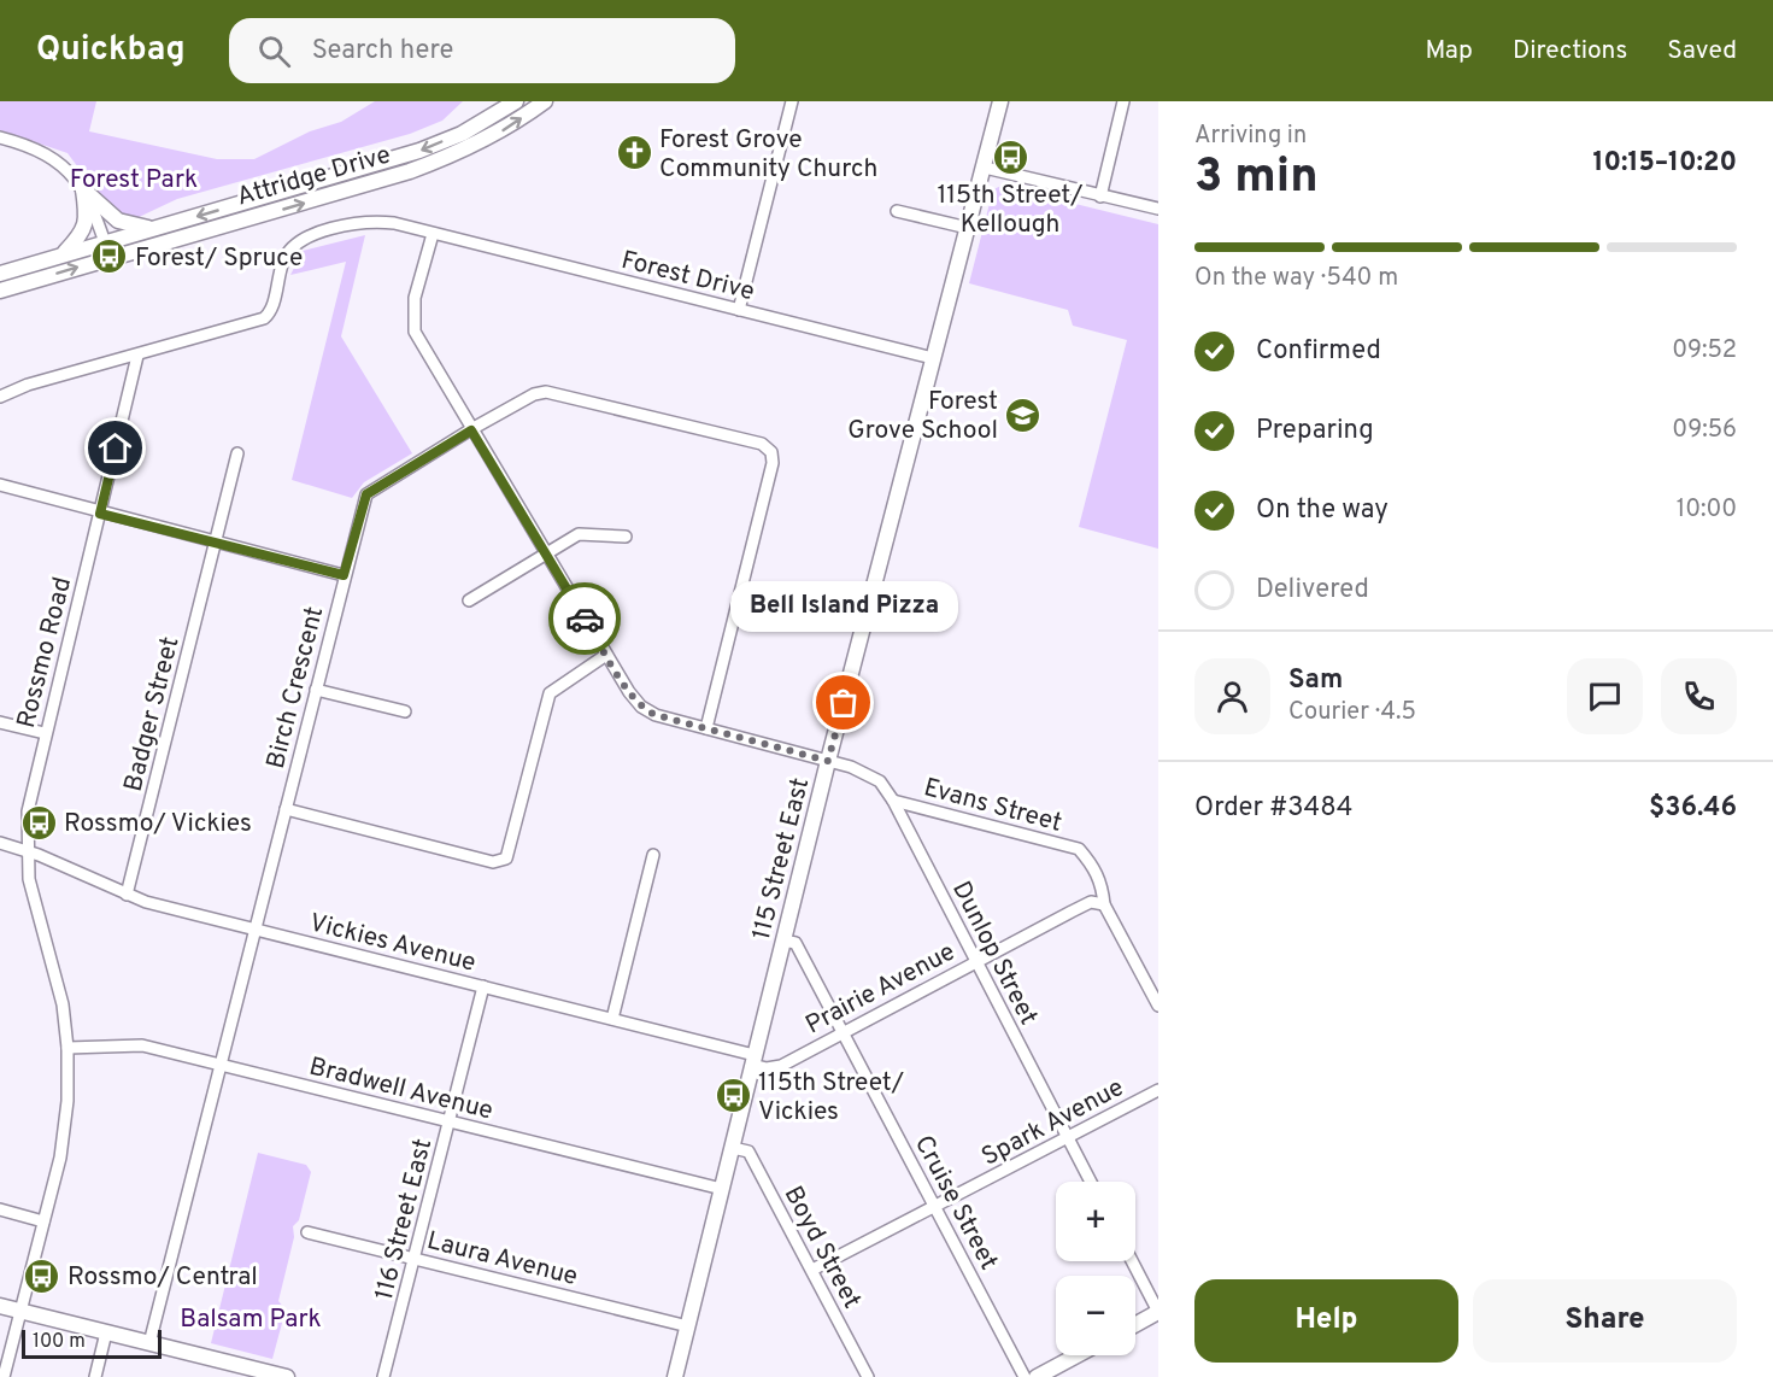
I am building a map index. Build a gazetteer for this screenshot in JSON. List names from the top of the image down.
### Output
{
  "streets": {
    "main road": ["Attridge Drive", "115 Street East"],
    "street": [
      "Forest Drive",
      "Rossmo Road",
      "Birch Crescent",
      "Badger Street",
      "Evans Street",
      "Vickies Avenue",
      "Dunlop Street",
      "Prairie Avenue",
      "Bradwell Avenue",
      "Spark Avenue",
      "Cruise Street",
      "116 Street East",
      "Boyd Street",
      "Laura Avenue"
    ]
  },
  "crossings": [
    ["Forest Drive", "115 Street East"],
    ["Forest Drive", "Dunlop Street"],
    ["Rossmo Road", "Vickies Avenue"],
    ["Rossmo Road", "Bradwell Avenue"],
    ["Birch Crescent", "Vickies Avenue"],
    ["Birch Crescent", "Dunlop Street"],
    ["Birch Crescent", "Bradwell Avenue"],
    ["Badger Street", "Vickies Avenue"],
    ["Evans Street", "Dunlop Street"],
    ["Evans Street", "Prairie Avenue"],
    ["115 Street East", "Vickies Avenue"],
    ["115 Street East", "Dunlop Street"],
    ["115 Street East", "Prairie Avenue"],
    ["115 Street East", "Bradwell Avenue"],
    ["115 Street East", "Cruise Street"],
    ["115 Street East", "Boyd Street"],
    ["115 Street East", "Laura Avenue"],
    ["Vickies Avenue", "Prairie Avenue"],
    ["Vickies Avenue", "116 Street East"],
    ["Dunlop Street", "Prairie Avenue"],
    ["Dunlop Street", "Spark Avenue"],
    ["Prairie Avenue", "Cruise Street"],
    ["Bradwell Avenue", "116 Street East"],
    ["Spark Avenue", "Cruise Street"],
    ["Spark Avenue", "Boyd Street"],
    ["116 Street East", "Laura Avenue"]
  ],
  "parks": ["Forest Park", "Balsam Park"],
  "places": {
    "church": ["Forest Grove Community Church"],
    "bus stop": [
      "115th Street/ Kellough",
      "Forest/ Spruce",
      "Rossmo/ Vickies",
      "115th Street/ Vickies",
      "Rossmo/ Central"
    ],
    "school or university": ["Forest Grove School"],
    "other": ["Bell Island Pizza"]
  },
  "scale_bar": "100 m",
  "page": {
    "header": "Quickbag",
    "search": "Search here",
    "nav": ["Map", "Directions", "Saved"],
    "heading": ["3 min", "Arriving in", "10:15–10:20"],
    "panel": [
      "Sam",
      "Courier · 4.5",
      "Order #3484",
      "$36.46"
    ],
    "bar": "On the way · 540 m",
    "list": [
      ["Confirmed", "09:52"],
      ["Preparing", "09:56"],
      ["On the way", "10:00"],
      "Delivered"
    ],
    "bubble": "Bell Island Pizza",
    "map_buttons": ["+", "−"],
    "buttons": ["Help", "Share"],
    "scale": "100 m"
  }
}
